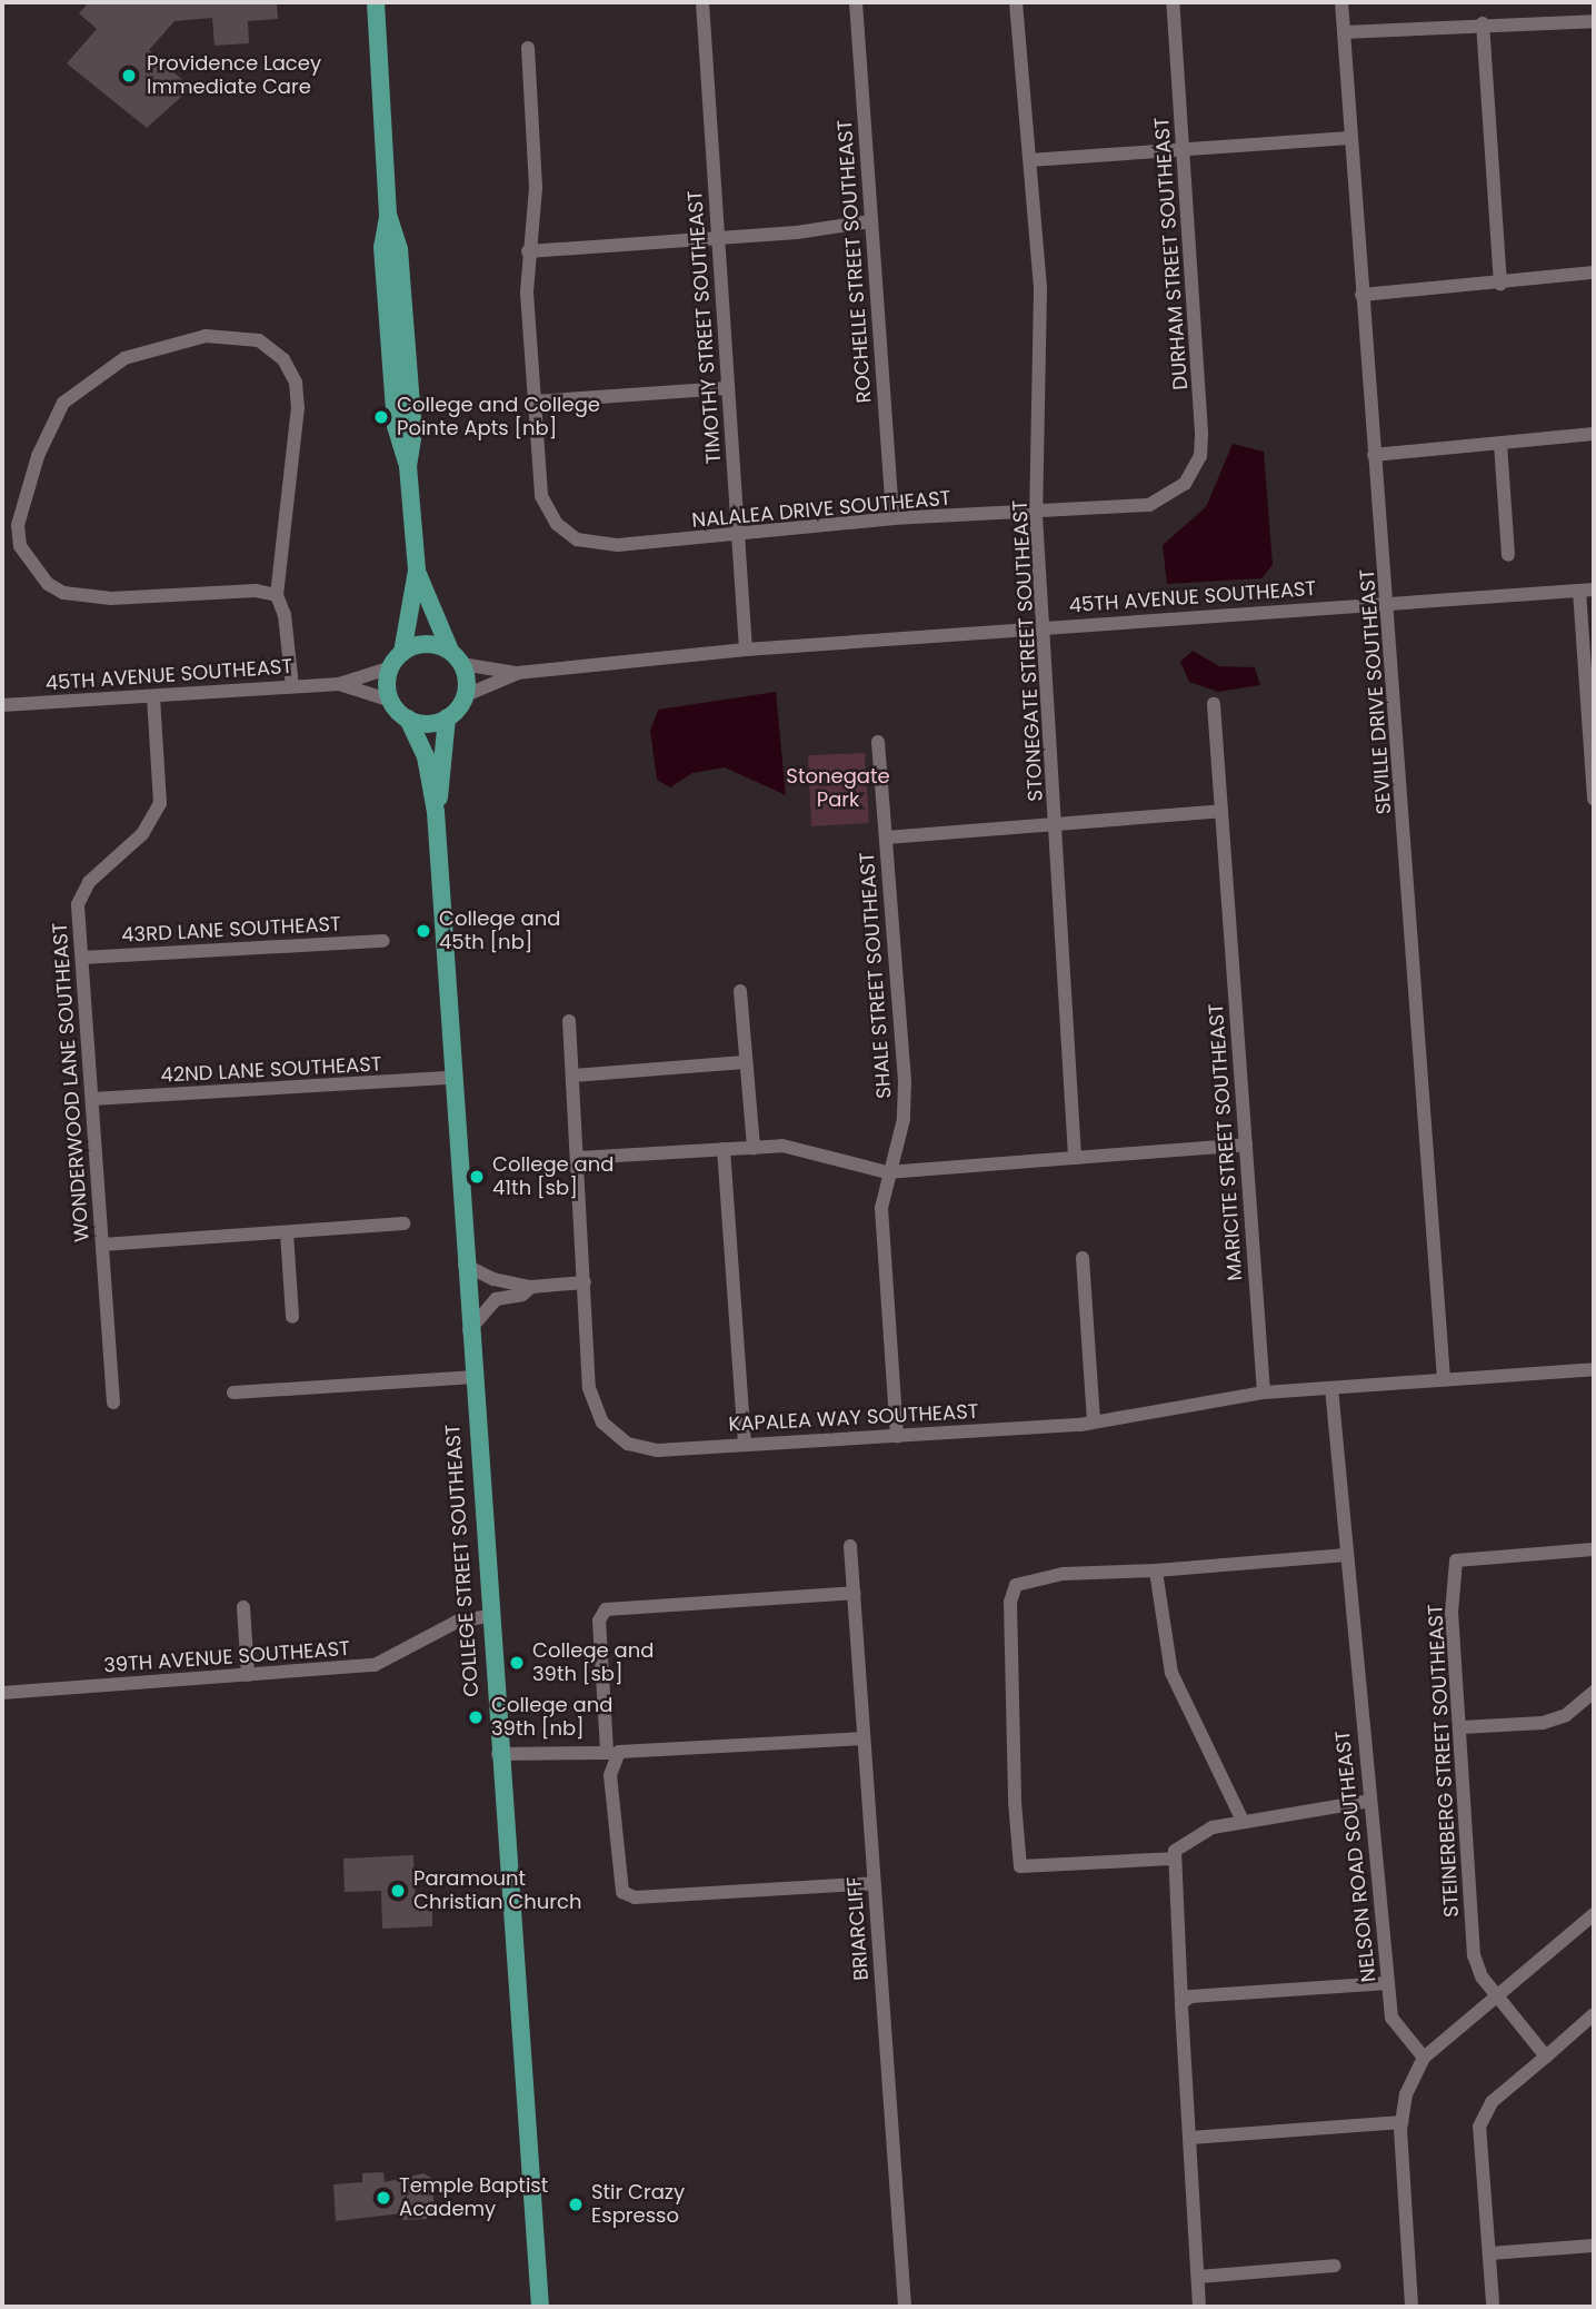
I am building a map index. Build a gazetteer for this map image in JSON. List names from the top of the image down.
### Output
{
  "streets": {
    "main road": ["COLLEGE STREET SOUTHEAST"],
    "street": [
      "DURHAM STREET SOUTHEAST",
      "ROCHELLE STREET SOUTHEAST",
      "TIMOTHY STREET SOUTHEAST",
      "NALALEA DRIVE SOUTHEAST",
      "45TH AVENUE SOUTHEAST",
      "STONEGATE STREET SOUTHEAST",
      "SEVILLE DRIVE SOUTHEAST",
      "43RD LANE SOUTHEAST",
      "SHALE STREET SOUTHEAST",
      "42ND LANE SOUTHEAST",
      "WONDERWOOD LANE SOUTHEAST",
      "MARICITE STREET SOUTHEAST",
      "KAPALEA WAY SOUTHEAST",
      "39TH AVENUE SOUTHEAST",
      "STEINERBERG STREET SOUTHEAST",
      "NELSON ROAD SOUTHEAST",
      "BRIARCLIFF"
    ]
  },
  "crossings": [
    ["DURHAM STREET SOUTHEAST", "NALALEA DRIVE SOUTHEAST"],
    ["ROCHELLE STREET SOUTHEAST", "NALALEA DRIVE SOUTHEAST"],
    ["TIMOTHY STREET SOUTHEAST", "NALALEA DRIVE SOUTHEAST"],
    ["TIMOTHY STREET SOUTHEAST", "45TH AVENUE SOUTHEAST"],
    ["NALALEA DRIVE SOUTHEAST", "STONEGATE STREET SOUTHEAST"],
    ["45TH AVENUE SOUTHEAST", "STONEGATE STREET SOUTHEAST"],
    ["45TH AVENUE SOUTHEAST", "SEVILLE DRIVE SOUTHEAST"],
    ["45TH AVENUE SOUTHEAST", "WONDERWOOD LANE SOUTHEAST"],
    ["45TH AVENUE SOUTHEAST", "COLLEGE STREET SOUTHEAST"],
    ["43RD LANE SOUTHEAST", "WONDERWOOD LANE SOUTHEAST"],
    ["SHALE STREET SOUTHEAST", "KAPALEA WAY SOUTHEAST"],
    ["42ND LANE SOUTHEAST", "WONDERWOOD LANE SOUTHEAST"],
    ["42ND LANE SOUTHEAST", "COLLEGE STREET SOUTHEAST"],
    ["COLLEGE STREET SOUTHEAST", "39TH AVENUE SOUTHEAST"]
  ],
  "parks": ["Stonegate Park"],
  "places": [
    "Providence Lacey Immediate Care",
    "College and College Pointe Apts [nb]",
    "College and 45th [nb]",
    "College and 41th [sb]",
    "College and 39th [sb]",
    "College and 39th [nb]",
    "Paramount Christian Church",
    "Temple Baptist Academy",
    "Stir Crazy Espresso"
  ]
}
